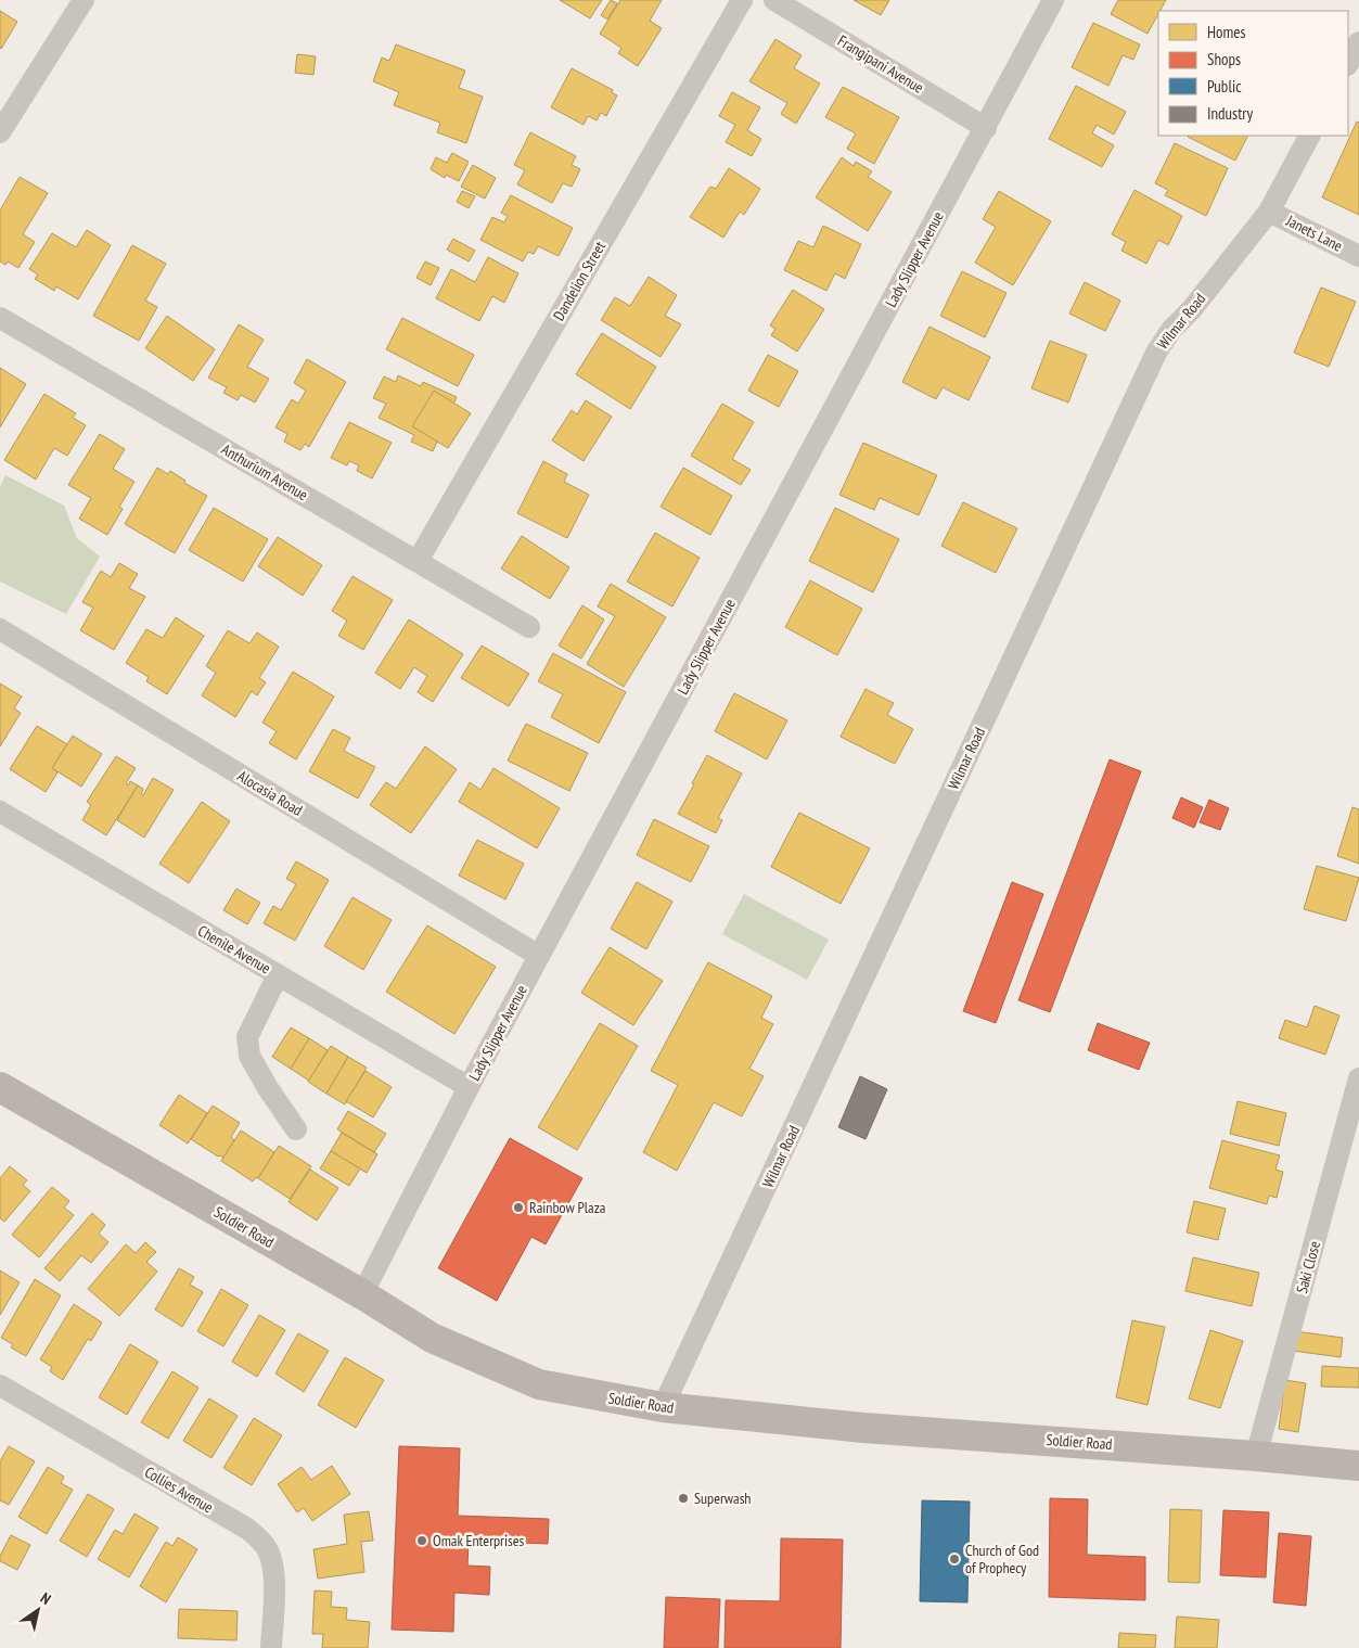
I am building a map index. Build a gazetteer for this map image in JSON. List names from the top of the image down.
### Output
{
  "streets": {
    "main road": ["Soldier Road"],
    "street": [
      "Frangipani Avenue",
      "Janets Lane",
      "Lady Slipper Avenue",
      "Dandelion Street",
      "Wilmar Road",
      "Anthurium Avenue",
      "Alocasia Road",
      "Chenile Avenue",
      "Saki Close",
      "Collies Avenue"
    ]
  },
  "crossings": [
    ["Frangipani Avenue", "Lady Slipper Avenue"],
    ["Janets Lane", "Wilmar Road"],
    ["Lady Slipper Avenue", "Alocasia Road"],
    ["Lady Slipper Avenue", "Chenile Avenue"],
    ["Lady Slipper Avenue", "Soldier Road"],
    ["Dandelion Street", "Anthurium Avenue"],
    ["Wilmar Road", "Soldier Road"],
    ["Soldier Road", "Saki Close"]
  ],
  "places": [
    "Rainbow Plaza",
    "Superwash",
    "Omak Enterprises",
    "Church of God of Prophecy"
  ],
  "legend": [
    "Homes",
    "Shops",
    "Public",
    "Industry"
  ],
  "north": "top right"
}
